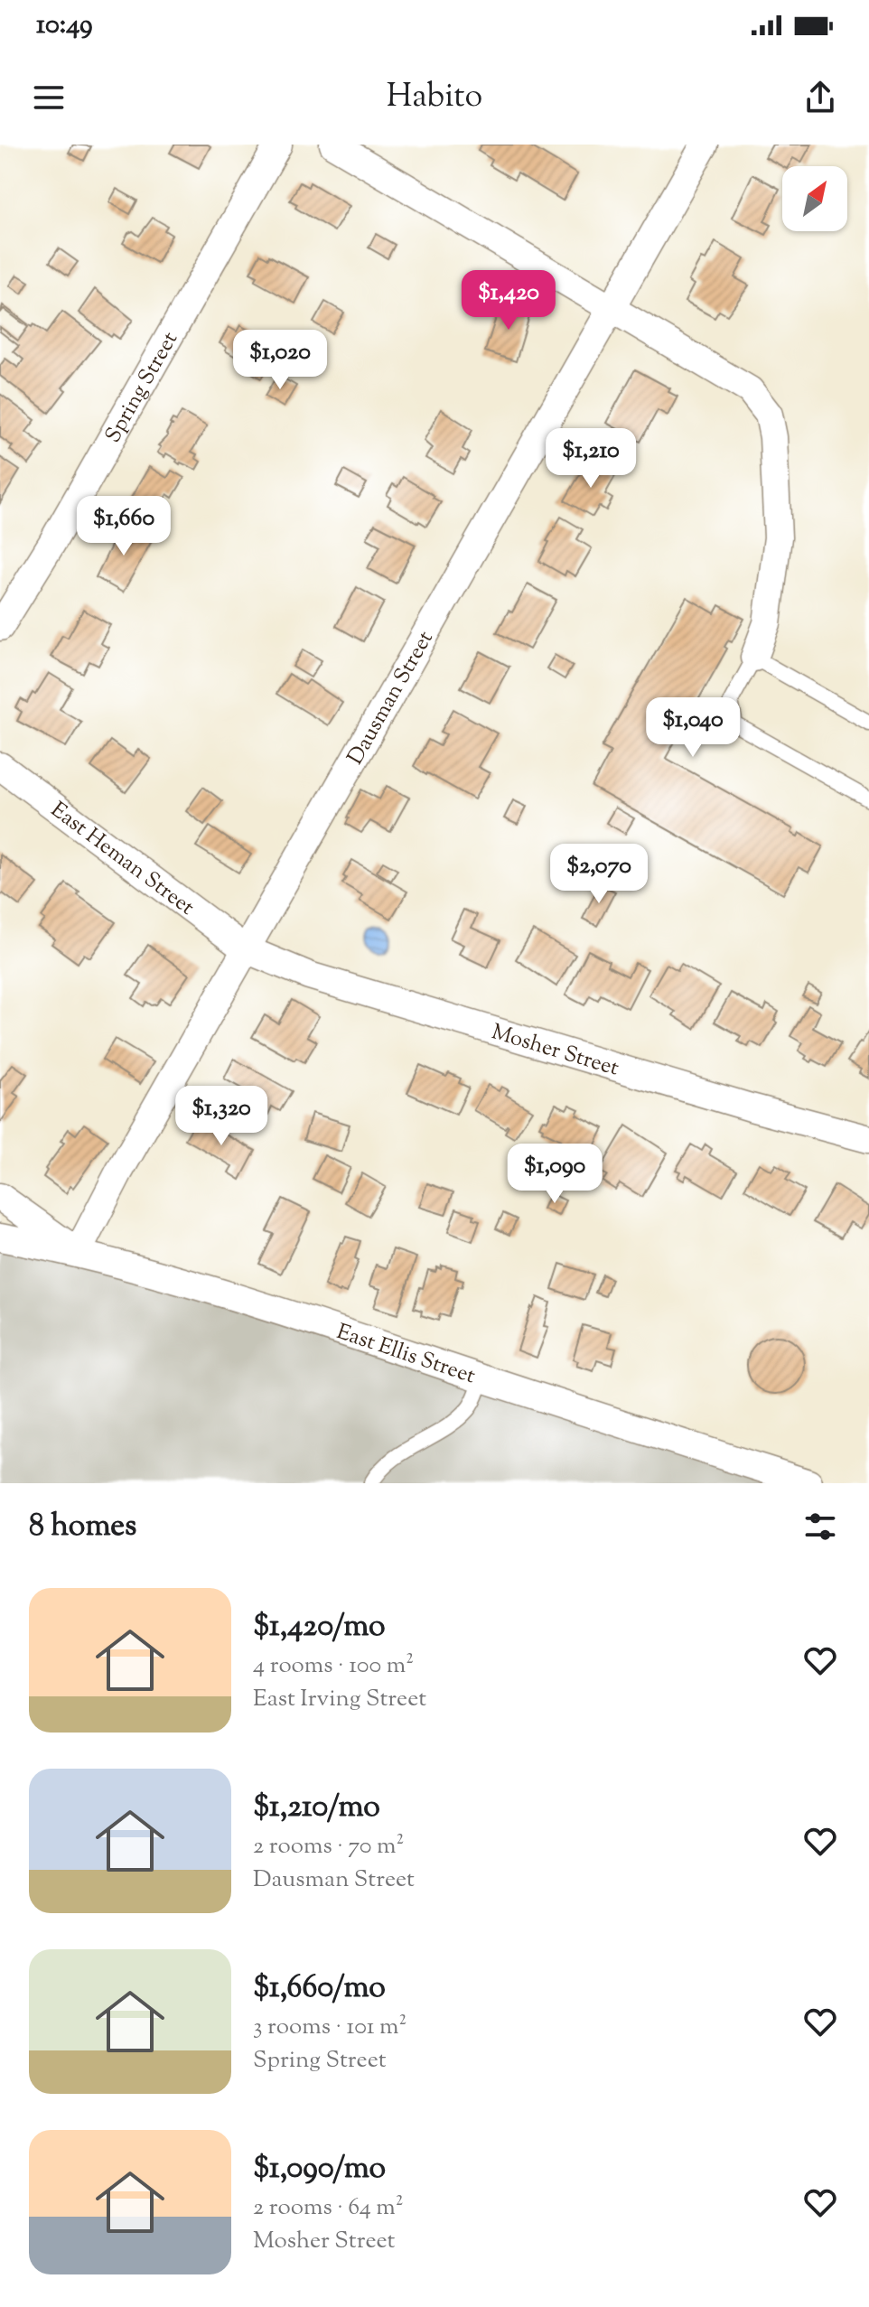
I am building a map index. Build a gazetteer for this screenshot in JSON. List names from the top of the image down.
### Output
{
  "streets": {
    "street": [
      "Spring Street",
      "Dausman Street",
      "East Heman Street",
      "Mosher Street",
      "East Ellis Street"
    ]
  },
  "crossings": [
    ["Dausman Street", "East Heman Street"],
    ["Dausman Street", "Mosher Street"],
    ["Dausman Street", "East Ellis Street"],
    ["East Heman Street", "Mosher Street"]
  ],
  "north": "top right",
  "page": {
    "status": "10:49",
    "header": "Habito",
    "price": [
      "$1,420",
      "$1,020",
      "$1,210",
      "$1,660",
      "$1,040",
      "$2,070",
      "$1,320",
      "$1,090"
    ],
    "heading": "8 homes",
    "list": [
      {
        "name": "$1,420/mo",
        "note": "4 rooms · 100 m² · East Irving Street"
      },
      {
        "name": "$1,210/mo",
        "note": "2 rooms · 70 m² · Dausman Street"
      },
      {
        "name": "$1,660/mo",
        "note": "3 rooms · 101 m² · Spring Street"
      },
      {
        "name": "$1,090/mo",
        "note": "2 rooms · 64 m² · Mosher Street"
      }
    ]
  }
}
